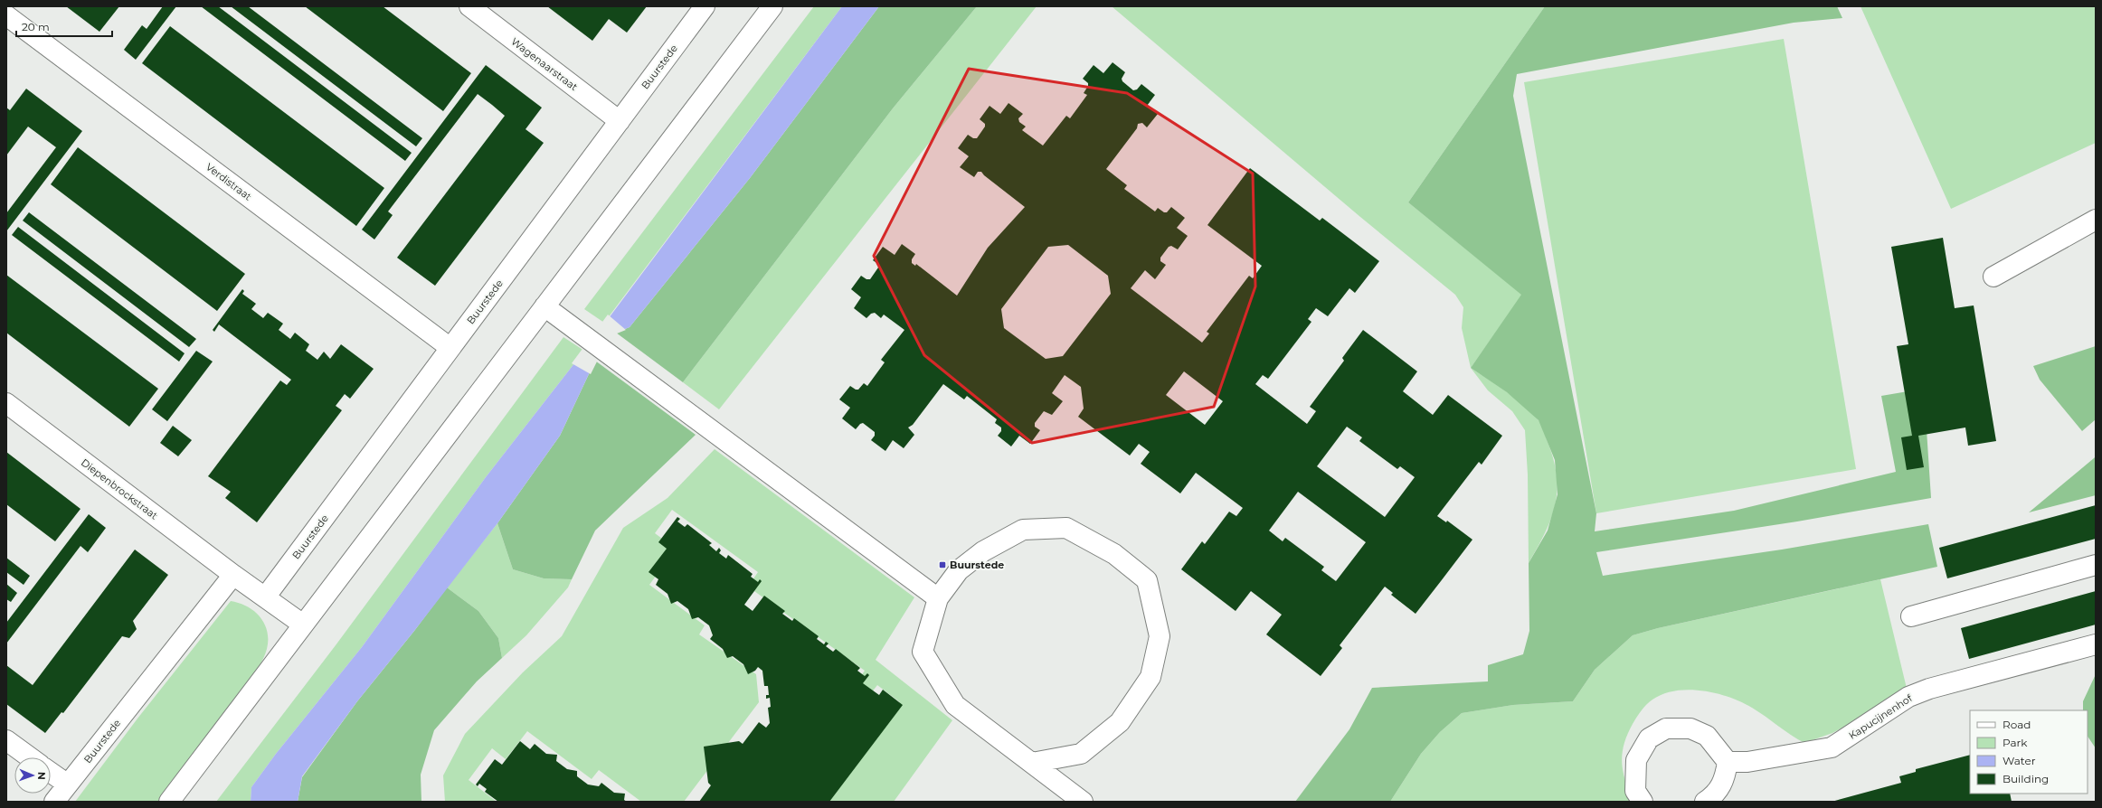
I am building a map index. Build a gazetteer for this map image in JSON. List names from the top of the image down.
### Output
{
  "streets": {
    "street": [
      "Wagenaarstraat",
      "Buurstede",
      "Verdistraat",
      "Diepenbrockstraat",
      "Kapucijnenhof"
    ]
  },
  "crossings": [
    ["Wagenaarstraat", "Buurstede"],
    ["Buurstede", "Verdistraat"],
    ["Buurstede", "Diepenbrockstraat"]
  ],
  "places": {
    "transit": ["Buurstede"]
  },
  "legend": [
    "Road",
    "Park",
    "Water",
    "Building"
  ],
  "scale_bar": "20 m",
  "north": "right"
}
